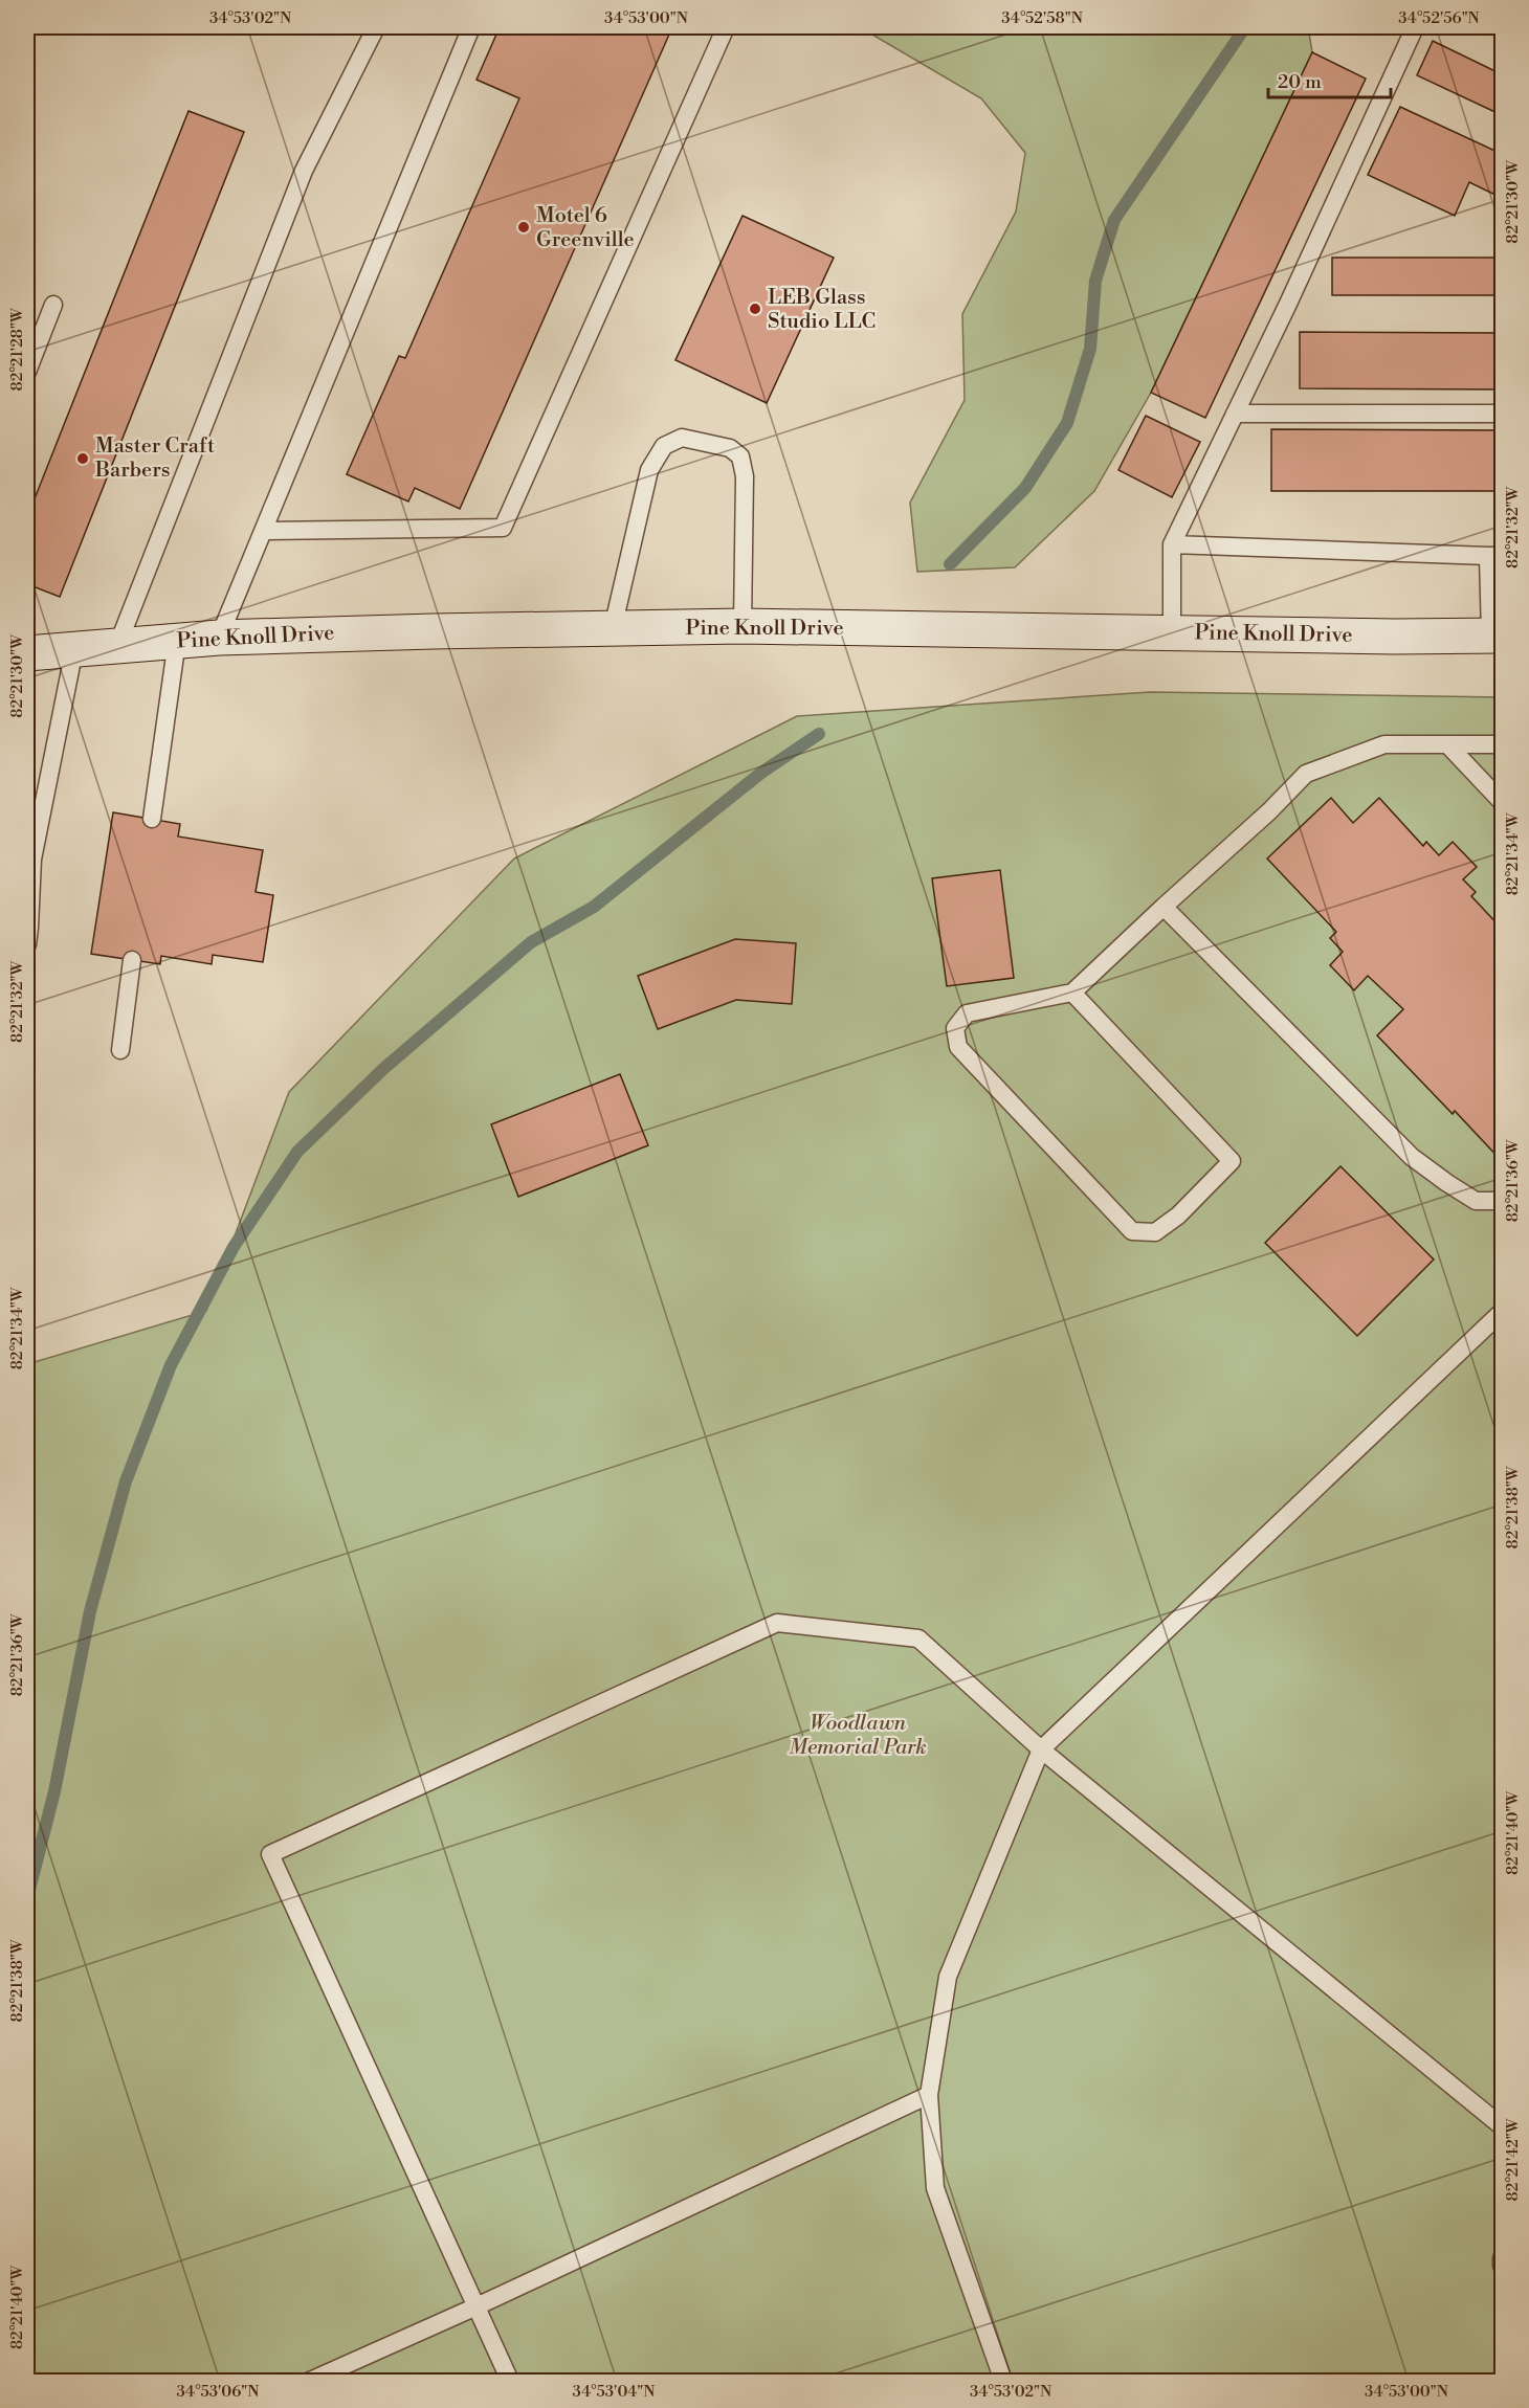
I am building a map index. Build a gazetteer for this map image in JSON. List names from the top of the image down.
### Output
{
  "streets": {
    "street": ["Pine Knoll Drive"]
  },
  "parks": ["Woodlawn Memorial Park"],
  "places": ["Motel 6 Greenville", "LEB Glass Studio LLC", "Master Craft Barbers"],
  "scale_bar": "20 m",
  "coordinates": [
    "34°53'02\"N",
    "34°53'00\"N",
    "34°52'58\"N",
    "34°52'56\"N",
    "82°21'30\"W",
    "82°21'28\"W",
    "82°21'32\"W",
    "82°21'34\"W",
    "82°21'36\"W",
    "82°21'38\"W",
    "82°21'40\"W",
    "82°21'42\"W",
    "34°53'06\"N",
    "34°53'04\"N"
  ]
}
